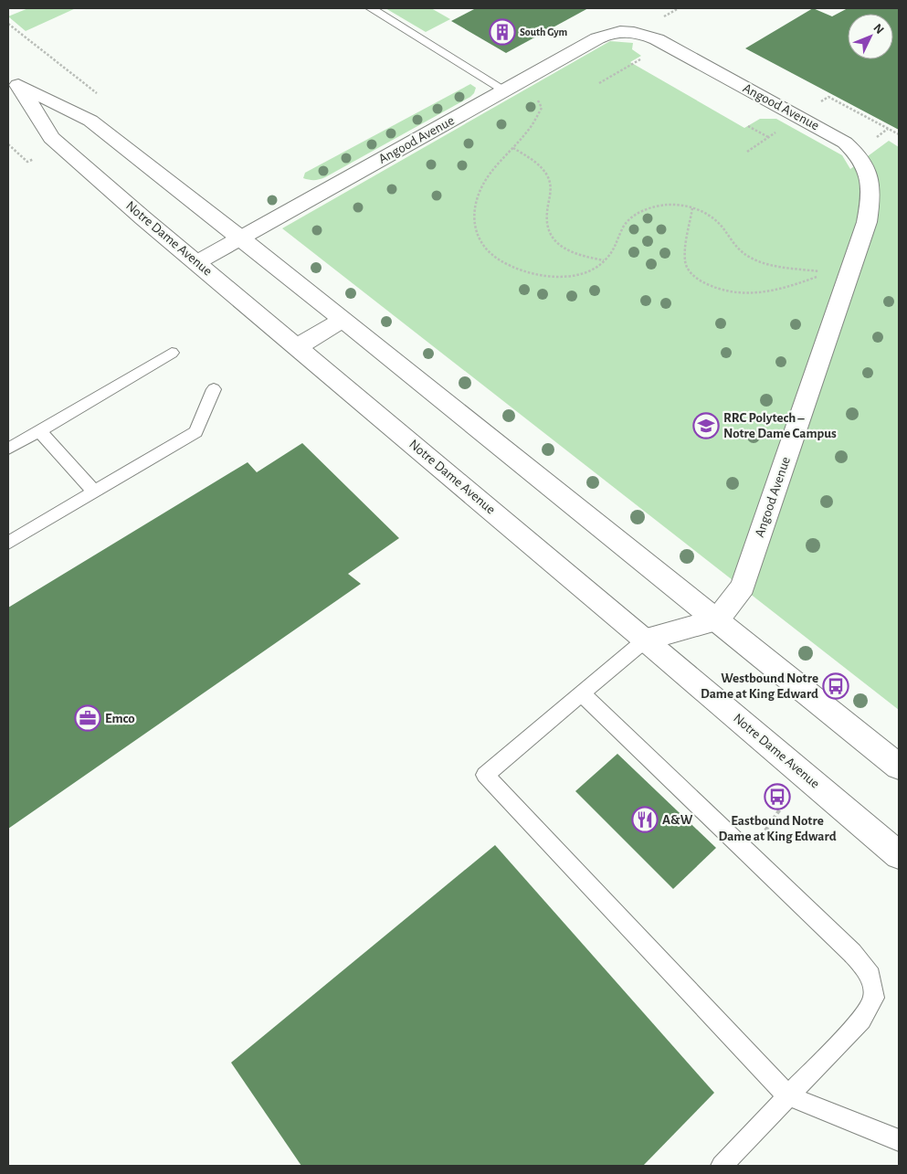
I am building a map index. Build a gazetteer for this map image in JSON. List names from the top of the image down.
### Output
{
  "streets": {
    "street": ["Angood Avenue", "Notre Dame Avenue"]
  },
  "crossings": [
    ["Angood Avenue", "Notre Dame Avenue"]
  ],
  "places": {
    "building": ["South Gym"],
    "school or university": ["RRC Polytech – Notre Dame Campus"],
    "bus stop": ["Westbound Notre Dame at King Edward", "Eastbound Notre Dame at King Edward"],
    "office": ["Emco"],
    "restaurant": ["A&W"]
  },
  "north": "top right"
}
